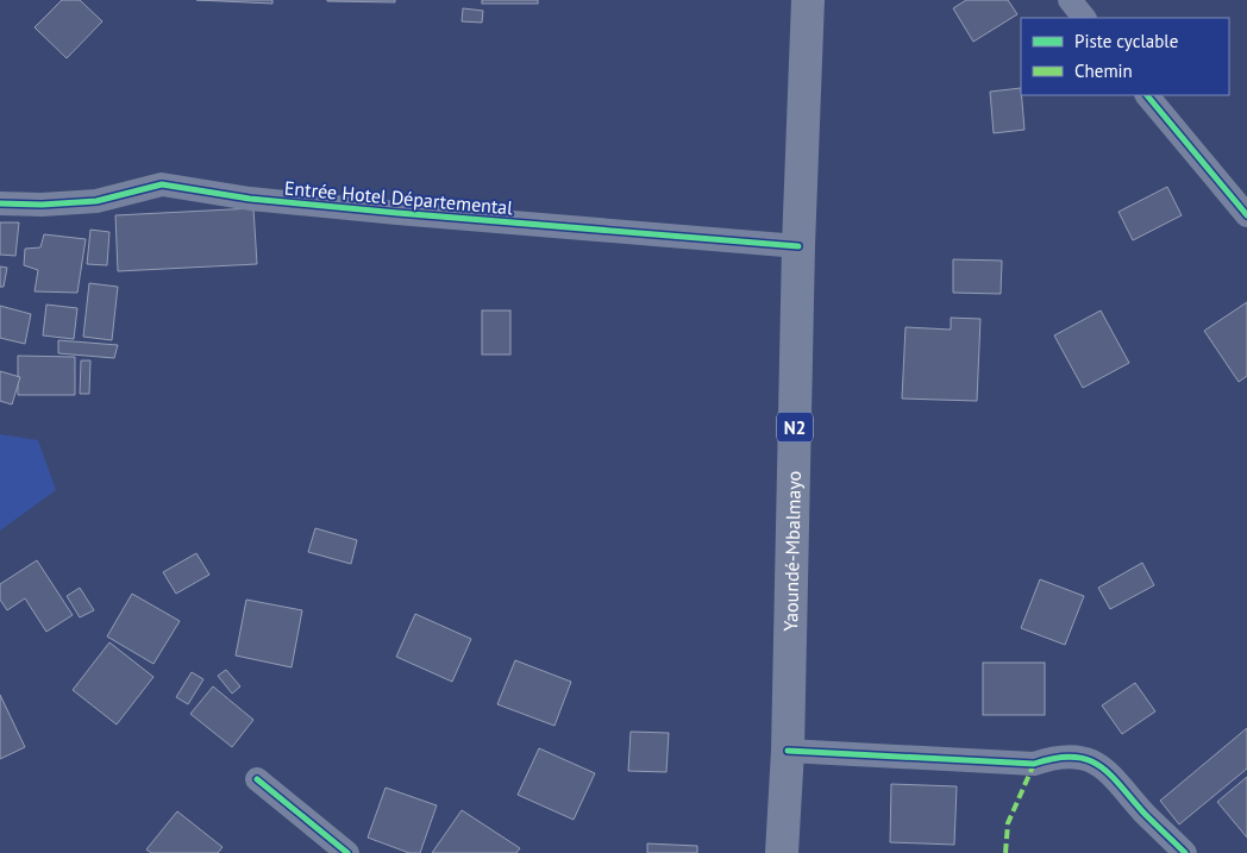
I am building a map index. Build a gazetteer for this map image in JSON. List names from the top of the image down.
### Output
{
  "streets": {
    "highway": ["N2", "Yaoundé-Mbalmayo"],
    "street": ["Entrée Hotel Départemental"]
  },
  "crossings": [
    ["Entrée Hotel Départemental", "Yaoundé-Mbalmayo"]
  ],
  "legend": ["Piste cyclable", "Chemin"]
}
